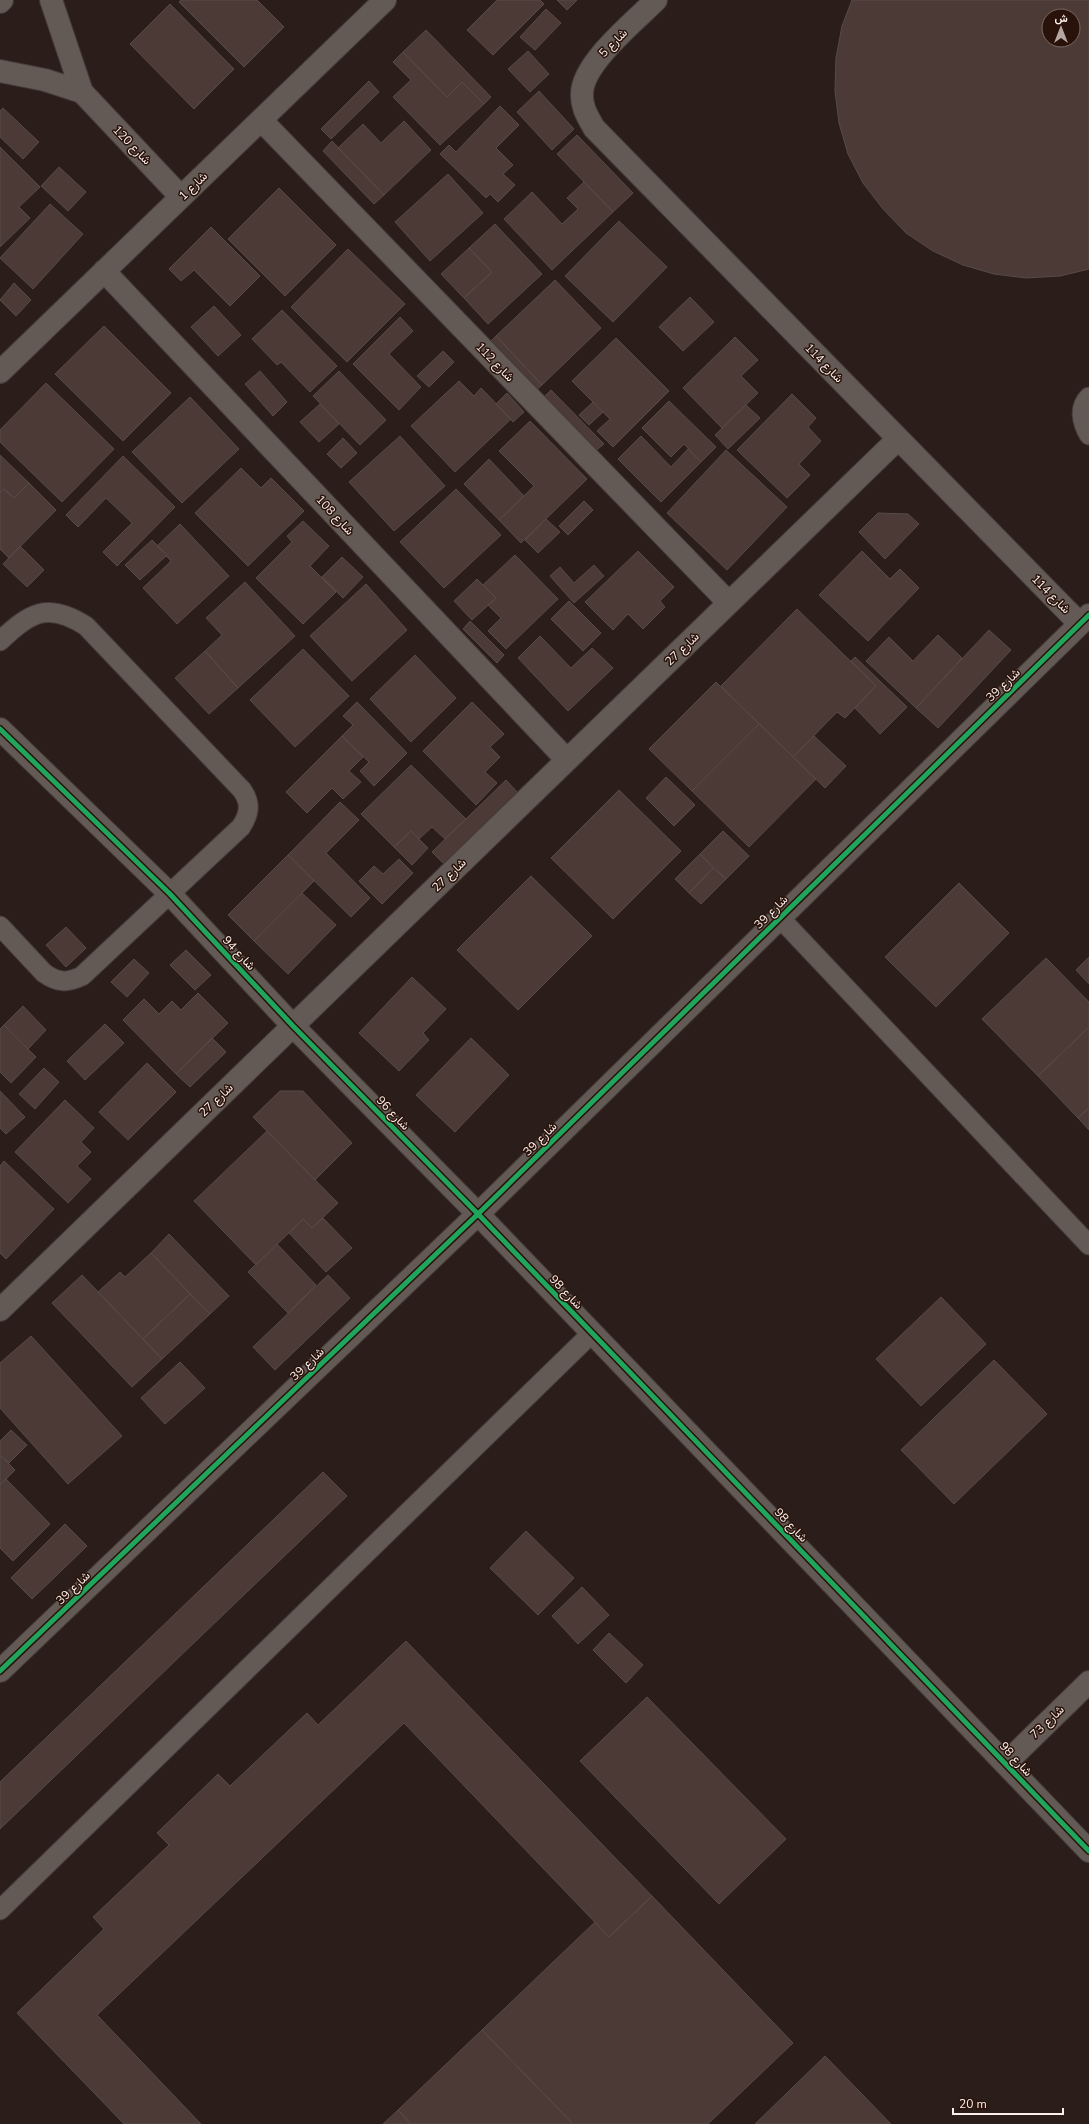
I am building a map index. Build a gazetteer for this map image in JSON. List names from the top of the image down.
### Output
{
  "streets": {
    "street": [
      "شارع 5",
      "شارع 120",
      "شارع 1",
      "شارع 112",
      "شارع 114",
      "شارع 108",
      "شارع 27",
      "شارع 39",
      "شارع 94",
      "شارع 96",
      "شارع 98",
      "شارع 73"
    ]
  },
  "crossings": [
    ["شارع 5", "شارع 114"],
    ["شارع 120", "شارع 1"],
    ["شارع 1", "شارع 112"],
    ["شارع 1", "شارع 108"],
    ["شارع 112", "شارع 27"],
    ["شارع 114", "شارع 27"],
    ["شارع 114", "شارع 39"],
    ["شارع 108", "شارع 27"],
    ["شارع 27", "شارع 94"],
    ["شارع 27", "شارع 96"],
    ["شارع 39", "شارع 96"],
    ["شارع 39", "شارع 98"],
    ["شارع 94", "شارع 96"],
    ["شارع 96", "شارع 98"],
    ["شارع 98", "شارع 73"]
  ],
  "scale_bar": "20 m",
  "north": "top"
}
